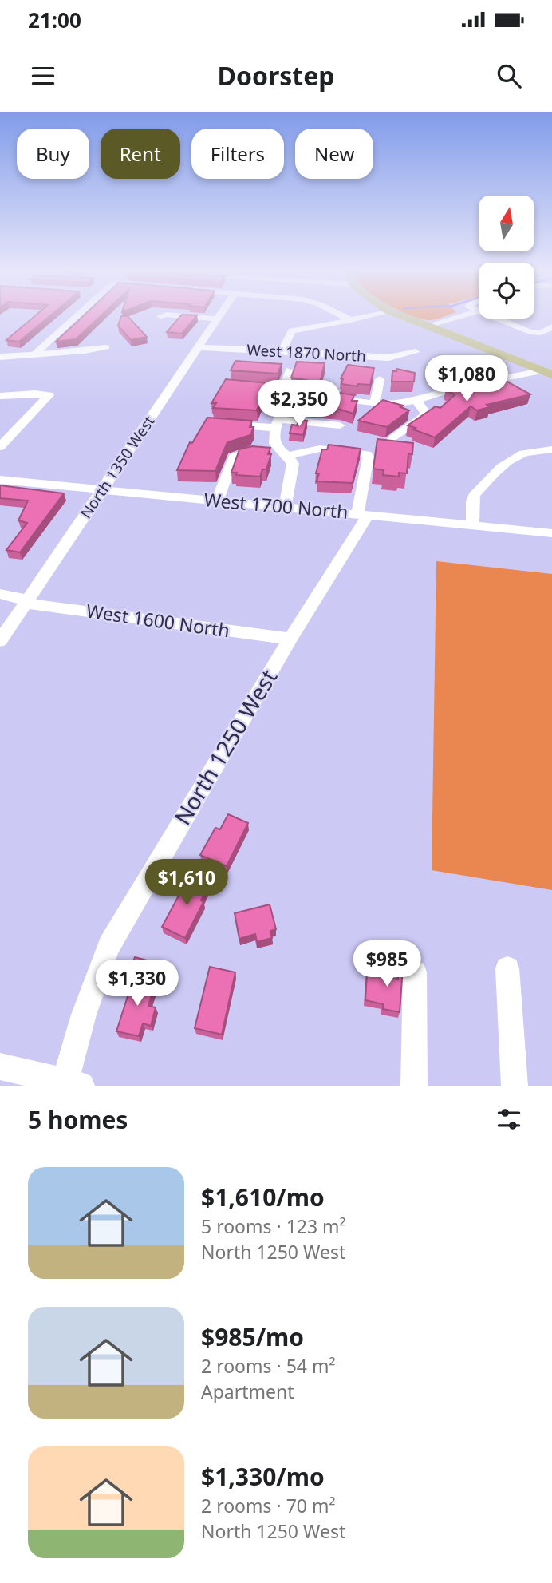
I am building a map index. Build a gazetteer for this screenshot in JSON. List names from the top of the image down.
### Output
{
  "streets": {
    "street": [
      "West 1870 North",
      "North 1350 West",
      "West 1700 North",
      "West 1600 North",
      "North 1250 West"
    ]
  },
  "crossings": [
    ["West 1870 North", "North 1350 West"],
    ["North 1350 West", "West 1700 North"],
    ["North 1350 West", "West 1600 North"],
    ["West 1700 North", "North 1250 West"],
    ["West 1600 North", "North 1250 West"]
  ],
  "north": "top",
  "page": {
    "status": "21:00",
    "header": "Doorstep",
    "chip": [
      "Buy",
      "Rent",
      "Filters",
      "New"
    ],
    "price": [
      "$1,080",
      "$2,350",
      "$1,610",
      "$985",
      "$1,330"
    ],
    "heading": "5 homes",
    "list": [
      {
        "name": "$1,610/mo",
        "note": "5 rooms · 123 m² · North 1250 West"
      },
      {
        "name": "$985/mo",
        "note": "2 rooms · 54 m² · Apartment"
      },
      {
        "name": "$1,330/mo",
        "note": "2 rooms · 70 m² · North 1250 West"
      }
    ]
  }
}
